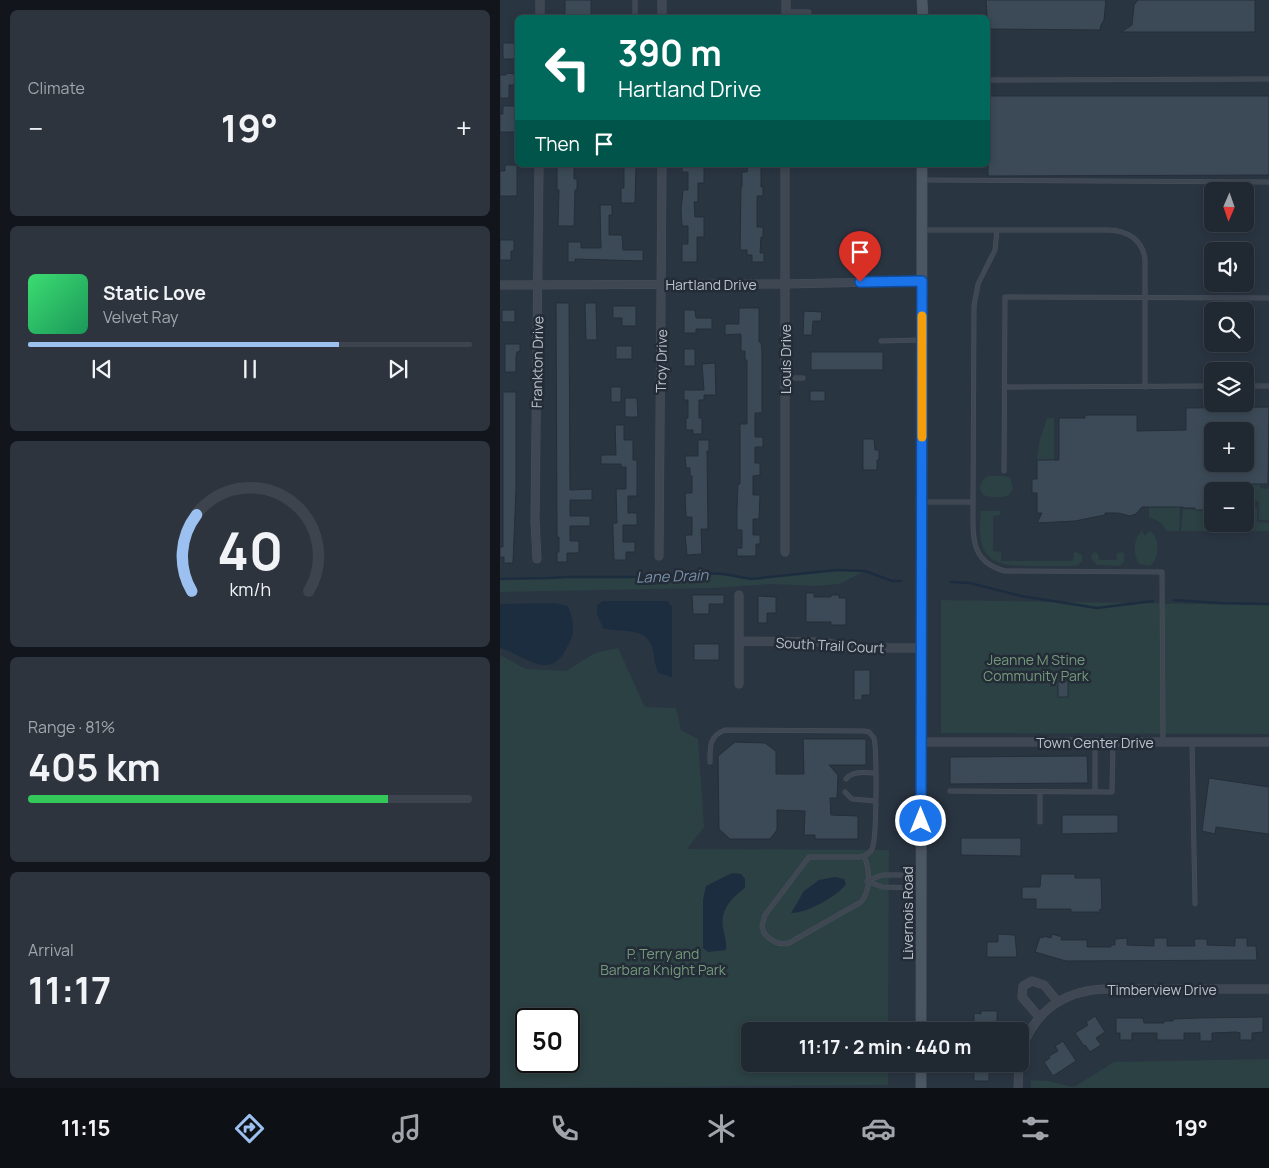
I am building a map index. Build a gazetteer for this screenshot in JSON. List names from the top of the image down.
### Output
{
  "streets": {
    "main road": ["Livernois Road"],
    "street": [
      "Hartland Drive",
      "Louis Drive",
      "Troy Drive",
      "Frankton Drive",
      "South Trail Court",
      "Town Center Drive",
      "Timberview Drive"
    ]
  },
  "crossings": [
    ["Hartland Drive", "Louis Drive"],
    ["Hartland Drive", "Troy Drive"],
    ["Hartland Drive", "Frankton Drive"],
    ["Hartland Drive", "Livernois Road"],
    ["South Trail Court", "Livernois Road"],
    ["Town Center Drive", "Livernois Road"]
  ],
  "water": ["Lane Drain"],
  "parks": ["Jeanne M Stine Community Park", "P. Terry and Barbara Knight Park"],
  "north": "bottom",
  "page": {
    "tile": [
      "Climate",
      ["Range · 81%", "405 km"],
      ["Arrival", "11:17"]
    ],
    "turn": ["390 m", "Hartland Drive"],
    "heat": ["−", "19°", "+"],
    "then": "Then",
    "map_buttons": ["+", "−"],
    "song": ["Static Love", "Velvet Ray"],
    "limit": "50",
    "trip": "11:17 · 2 min · 440 m",
    "tabs": ["11:15", "19°"],
    "gauge": ["40", "km/h"]
  }
}
